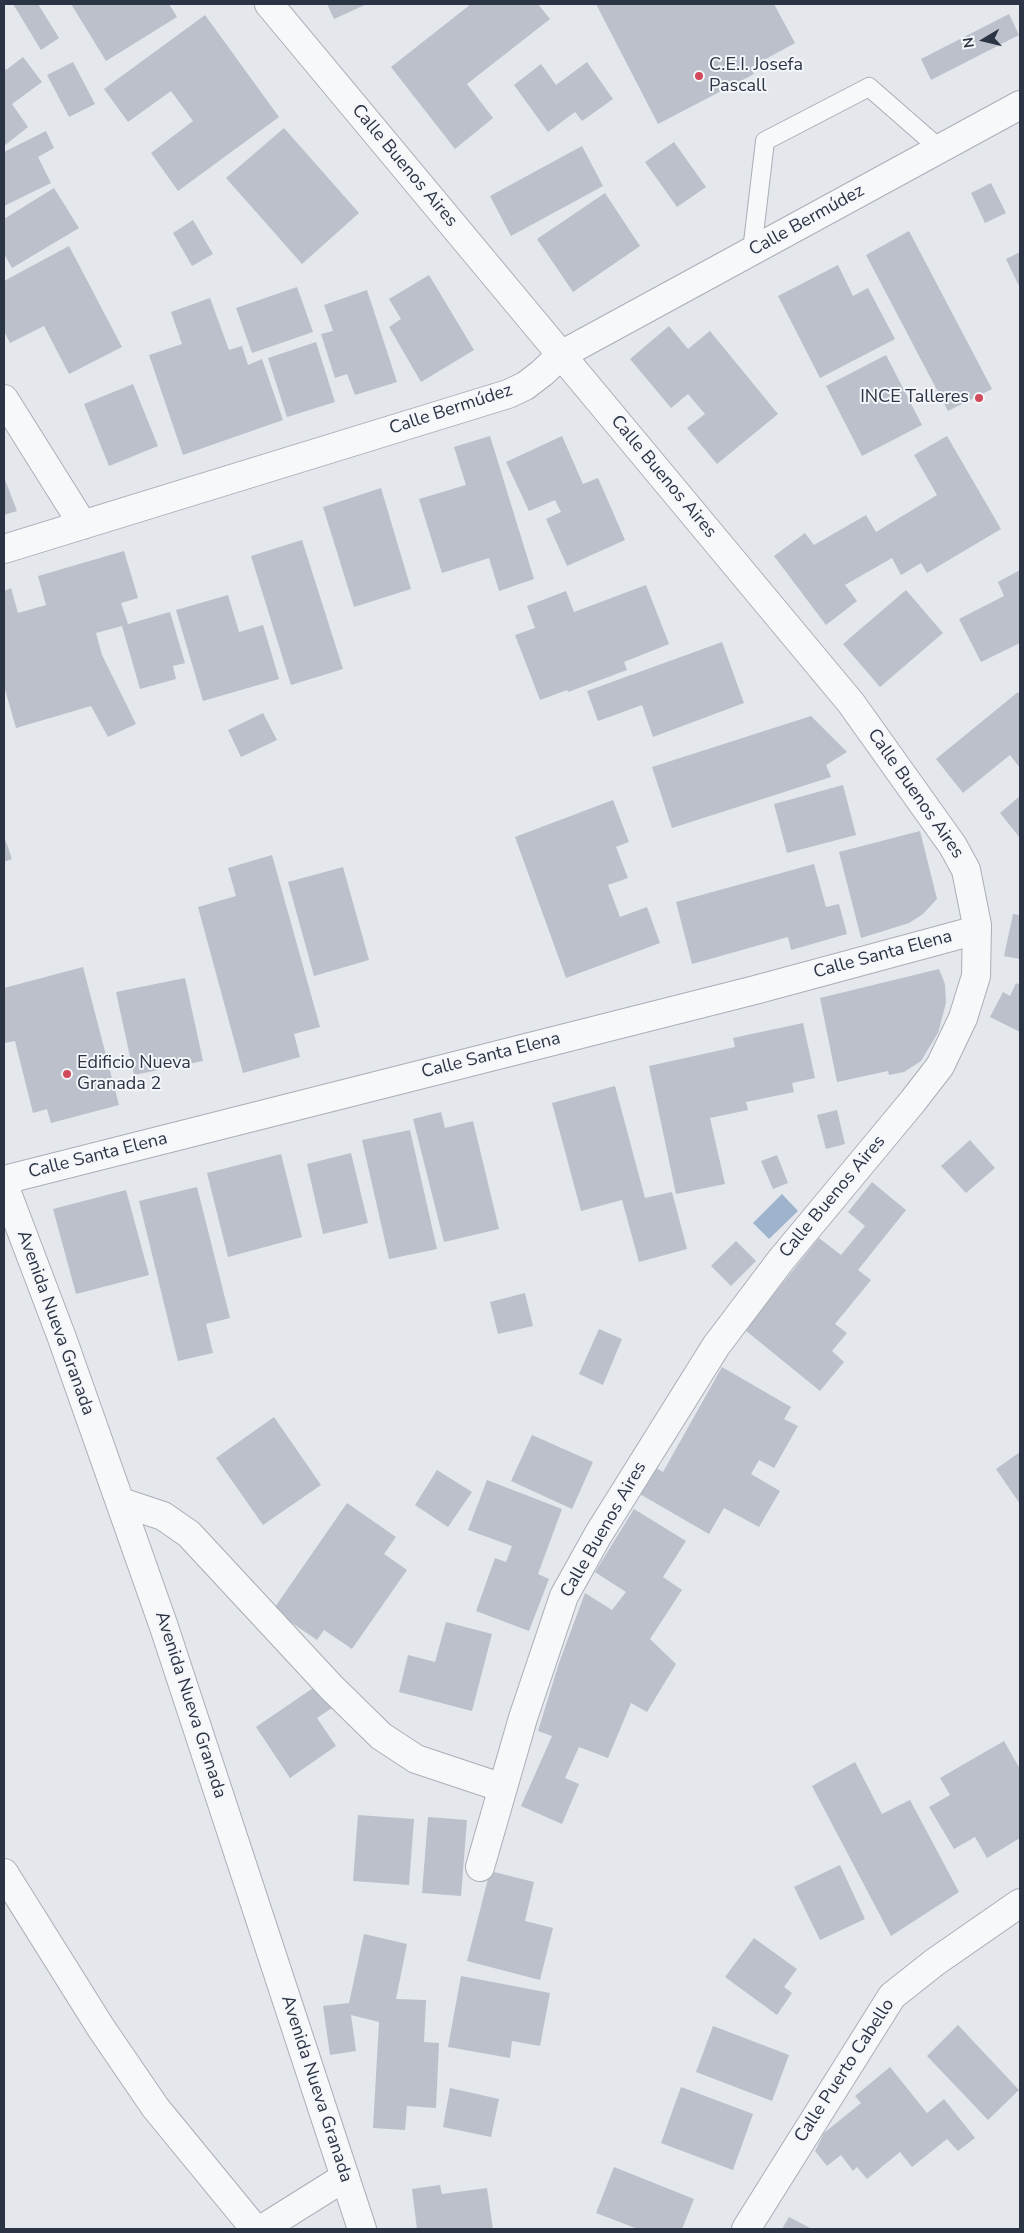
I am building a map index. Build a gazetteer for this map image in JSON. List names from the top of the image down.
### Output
{
  "streets": {
    "street": [
      "Calle Buenos Aires",
      "Calle Bermúdez",
      "Calle Santa Elena",
      "Avenida Nueva Granada",
      "Calle Puerto Cabello"
    ]
  },
  "crossings": [
    ["Calle Buenos Aires", "Calle Bermúdez"],
    ["Calle Buenos Aires", "Calle Santa Elena"]
  ],
  "places": ["C.E.I. Josefa Pascall", "INCE Talleres", "Edificio Nueva Granada 2"],
  "north": "left"
}
